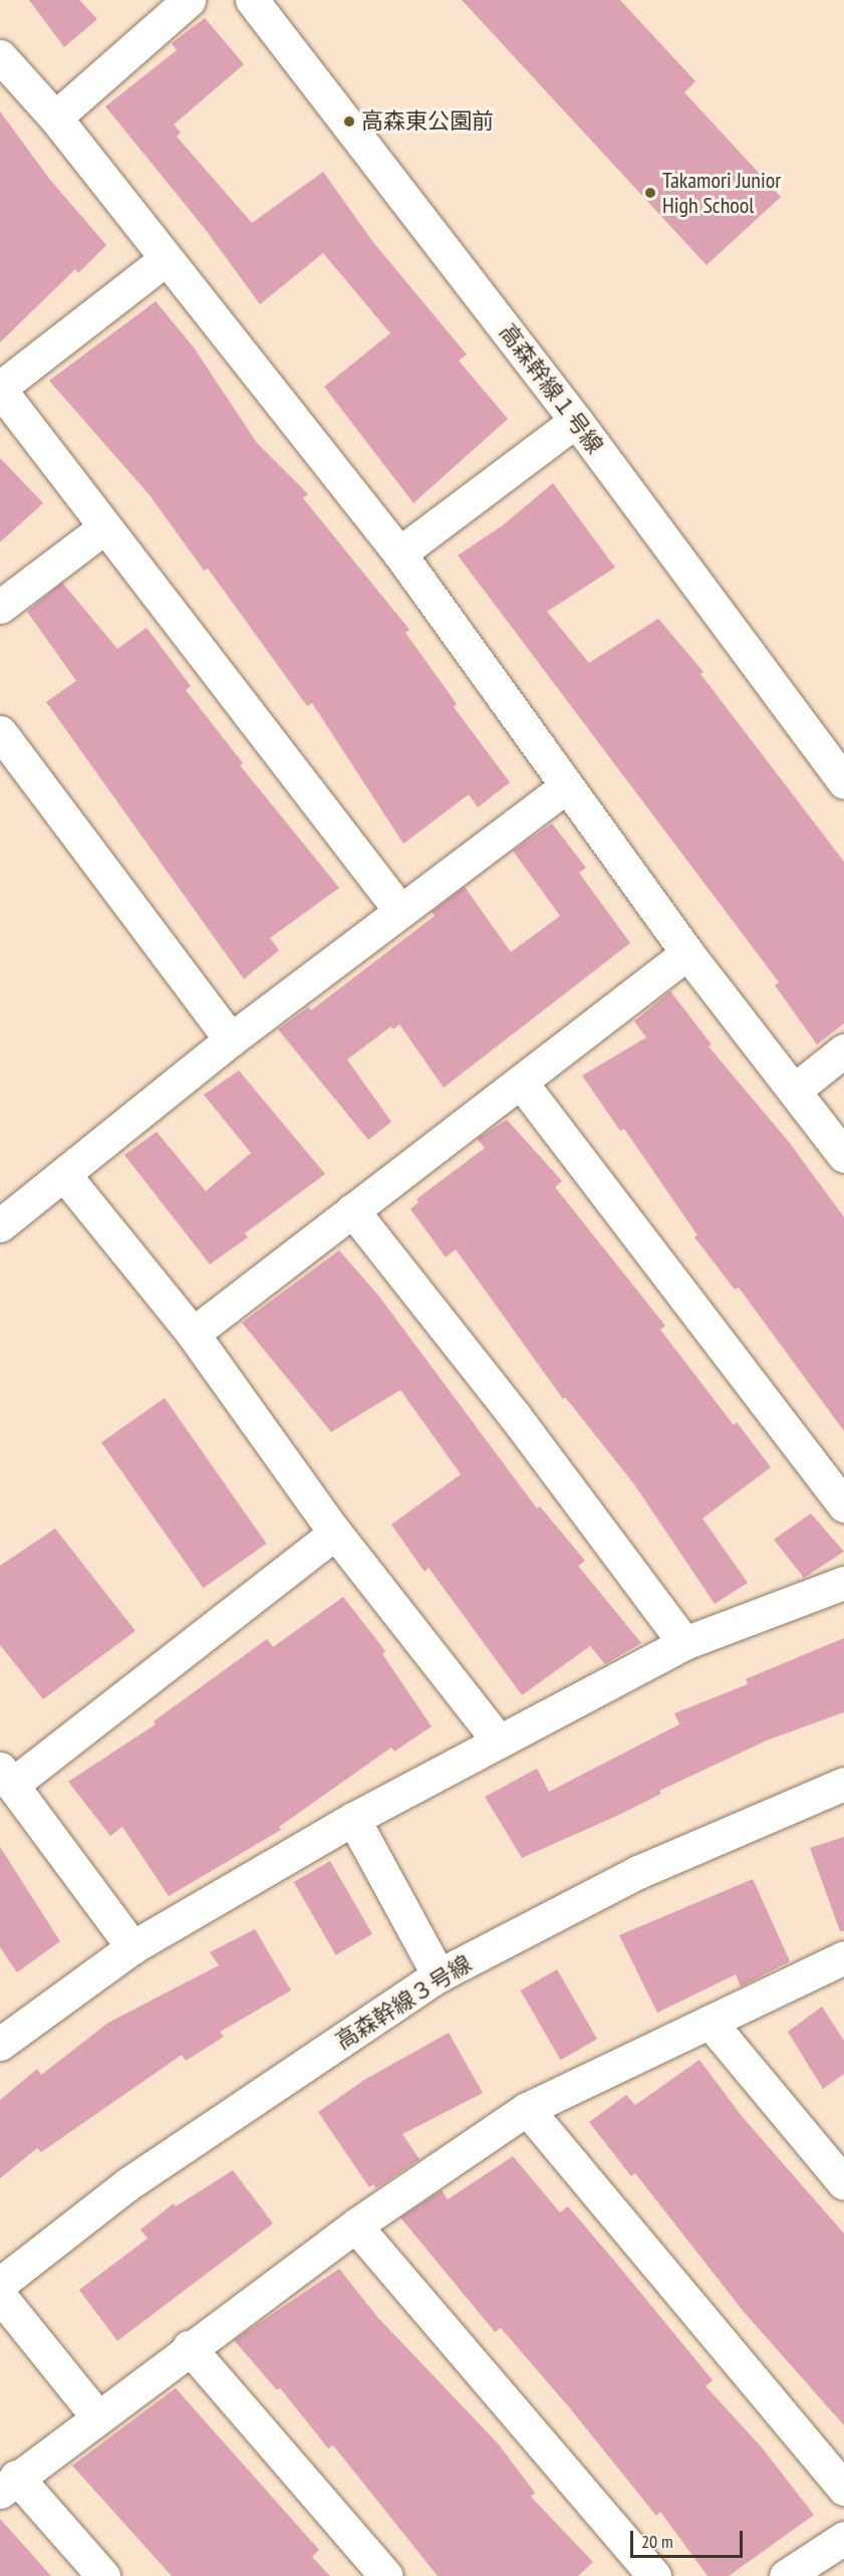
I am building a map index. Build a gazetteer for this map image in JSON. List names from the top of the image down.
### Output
{
  "streets": {
    "street": ["高森幹線１号線", "高森幹線３号線"]
  },
  "places": ["高森東公園前", "Takamori Junior High School"],
  "scale_bar": "20 m"
}
